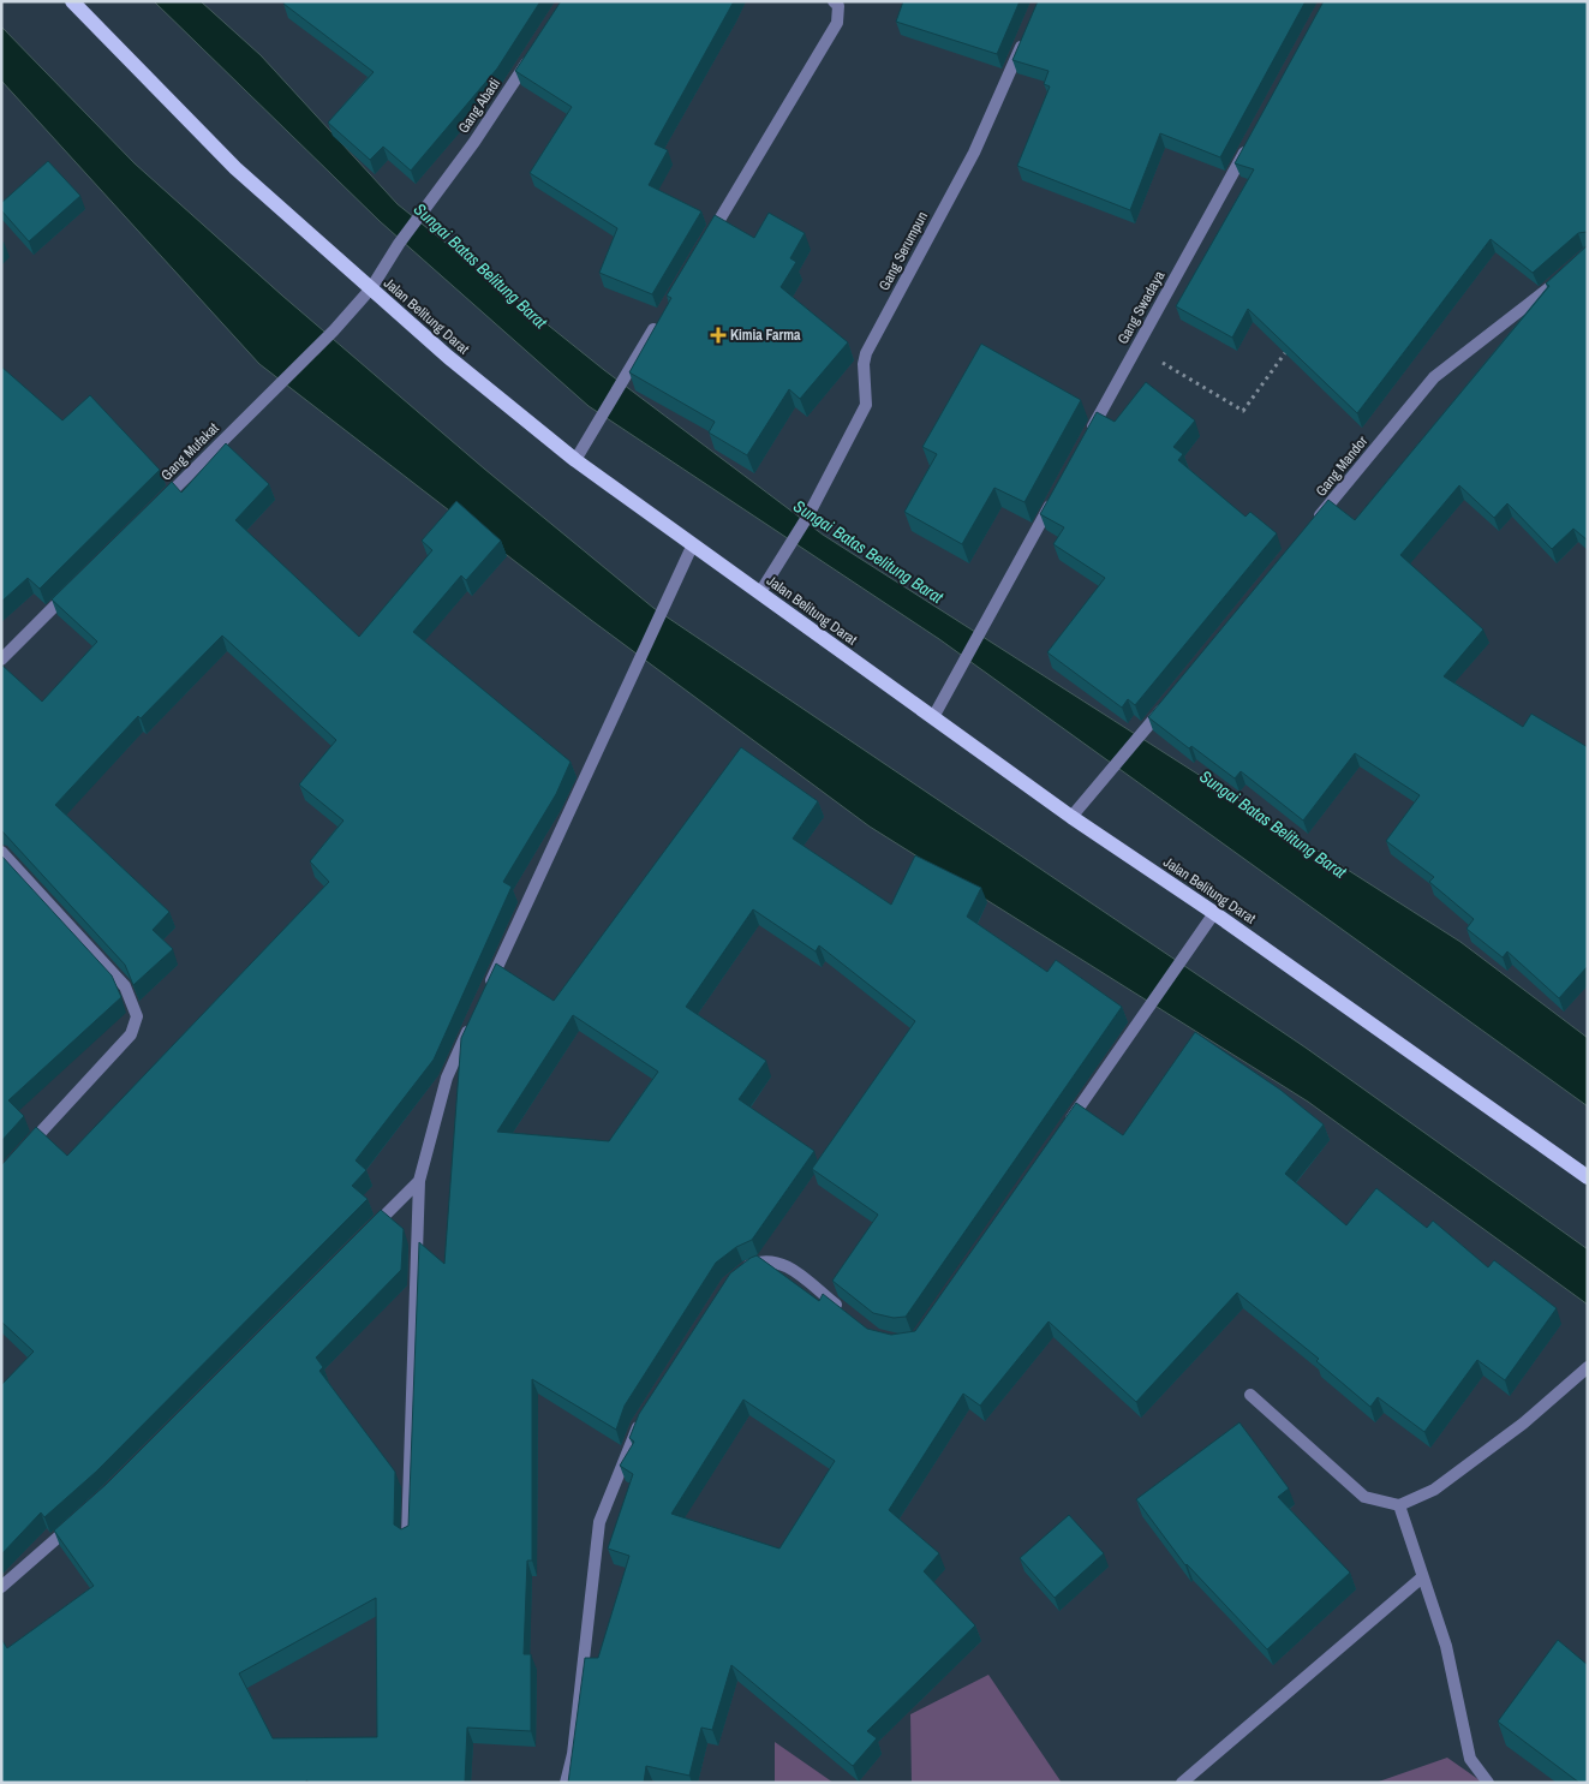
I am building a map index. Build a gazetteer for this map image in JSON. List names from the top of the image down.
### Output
{
  "streets": {
    "main road": ["Jalan Belitung Darat"],
    "street": [
      "Gang Abadi",
      "Gang Serumpun",
      "Gang Swadaya",
      "Gang Mufakat",
      "Gang Mandor"
    ]
  },
  "crossings": [
    ["Gang Abadi", "Gang Mufakat"],
    ["Gang Serumpun", "Jalan Belitung Darat"],
    ["Jalan Belitung Darat", "Gang Mufakat"]
  ],
  "water": ["Sungai Batas Belitung Barat"],
  "places": {
    "health": ["Kimia Farma"]
  }
}
